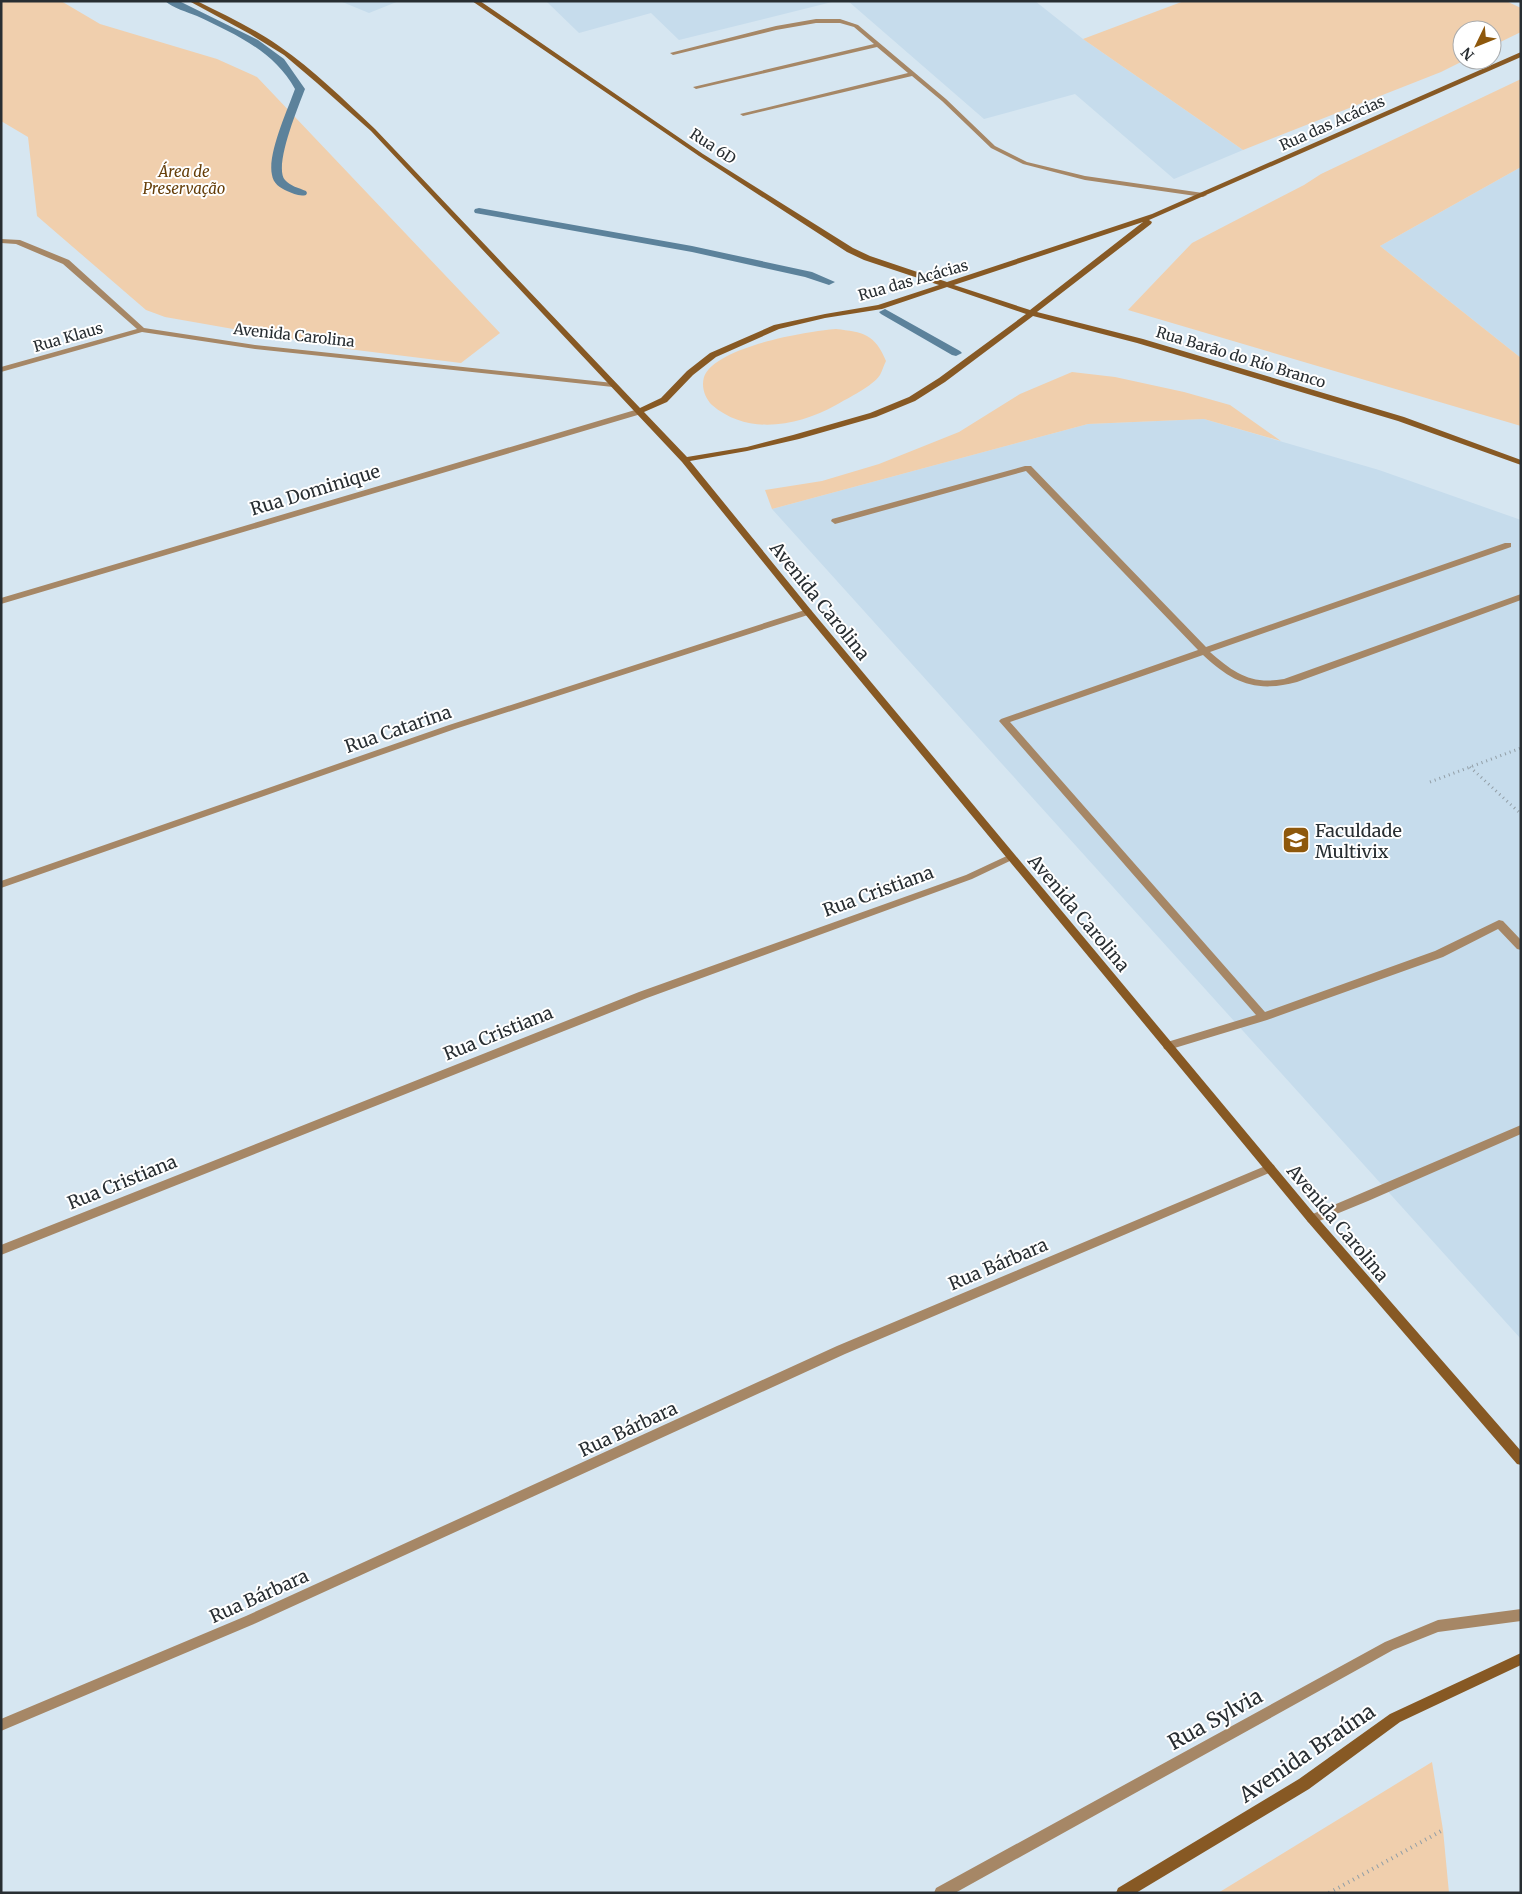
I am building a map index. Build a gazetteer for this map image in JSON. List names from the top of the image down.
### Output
{
  "streets": {
    "street": [
      "Rua das Acácias",
      "Rua 6D",
      "Avenida Carolina",
      "Rua Klaus",
      "Rua Barão do Río Branco",
      "Rua Dominique",
      "Rua Catarina",
      "Rua Cristiana",
      "Rua Bárbara",
      "Rua Sylvia",
      "Avenida Braúna"
    ]
  },
  "crossings": [
    ["Rua das Acácias", "Rua 6D"],
    ["Rua das Acácias", "Avenida Carolina"],
    ["Rua das Acácias", "Rua Barão do Río Branco"],
    ["Rua das Acácias", "Rua Dominique"],
    ["Rua 6D", "Rua Barão do Río Branco"],
    ["Avenida Carolina", "Rua Klaus"],
    ["Avenida Carolina", "Rua Dominique"],
    ["Avenida Carolina", "Rua Catarina"],
    ["Avenida Carolina", "Rua Cristiana"],
    ["Avenida Carolina", "Rua Bárbara"]
  ],
  "parks": ["Área de Preservação"],
  "places": {
    "school or university": ["Faculdade Multivix"]
  },
  "north": "bottom left"
}
